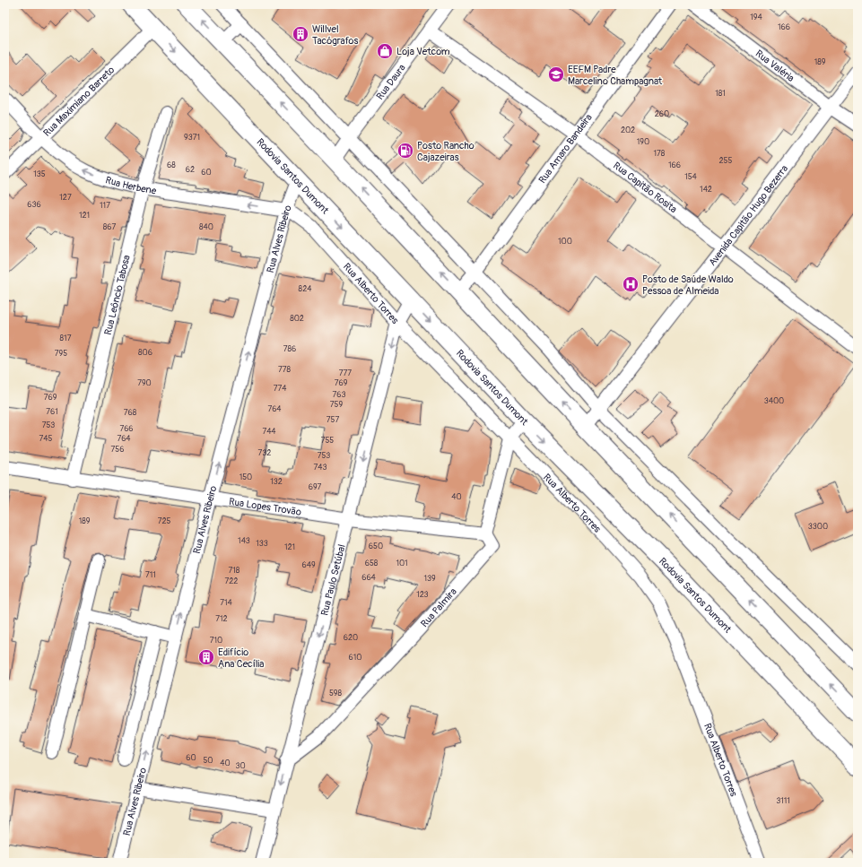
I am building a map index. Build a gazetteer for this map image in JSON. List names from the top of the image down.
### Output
{
  "streets": {
    "highway": ["Rodovia Santos Dumont"],
    "street": [
      "Rua Valéria",
      "Rua Daura",
      "Rua Maximiano Barreto",
      "Rua Amaro Bandeira",
      "Rua Herbene",
      "Rua Capitão Rosita",
      "Avenida Capitão Hugo Bezerra",
      "Rua Alves Ribeiro",
      "Rua Alberto Torres",
      "Rua Leôncio Tabosa",
      "Rua Lopes Trovão",
      "Rua Paulo Setúbal",
      "Rua Palmira"
    ]
  },
  "crossings": [
    ["Rua Valéria", "Avenida Capitão Hugo Bezerra"],
    ["Rua Daura", "Rua Capitão Rosita"],
    ["Rua Maximiano Barreto", "Rodovia Santos Dumont"],
    ["Rua Maximiano Barreto", "Rua Herbene"],
    ["Rua Amaro Bandeira", "Rua Capitão Rosita"],
    ["Rodovia Santos Dumont", "Rua Alves Ribeiro"],
    ["Rodovia Santos Dumont", "Rua Paulo Setúbal"],
    ["Rua Herbene", "Rua Alves Ribeiro"],
    ["Rua Herbene", "Rua Alberto Torres"],
    ["Rua Herbene", "Rua Leôncio Tabosa"],
    ["Rua Capitão Rosita", "Avenida Capitão Hugo Bezerra"],
    ["Rua Alves Ribeiro", "Rua Alberto Torres"],
    ["Rua Alves Ribeiro", "Rua Lopes Trovão"],
    ["Rua Alberto Torres", "Rua Paulo Setúbal"],
    ["Rua Leôncio Tabosa", "Rua Lopes Trovão"],
    ["Rua Lopes Trovão", "Rua Paulo Setúbal"],
    ["Rua Lopes Trovão", "Rua Palmira"],
    ["Rua Paulo Setúbal", "Rua Palmira"]
  ],
  "one_way": ["Rua Herbene", "Rua Paulo Setúbal"],
  "places": {
    "building": ["Willvel Tacógrafos", "Edifício Ana Cecília"],
    "shop": ["Loja Vetcom"],
    "school or university": ["EEFM Padre Marcelino Champagnat"],
    "fuel station": ["Posto Rancho Cajazeiras"],
    "hospital": ["Posto de Saúde Waldo Pessoa de Almeida"]
  },
  "house_numbers": [
    "194",
    "166",
    "189",
    "181",
    "260",
    "202",
    "9371",
    "190",
    "178",
    "255",
    "68",
    "166",
    "62",
    "60",
    "135",
    "154",
    "142",
    "127",
    "636",
    "117",
    "121",
    "867",
    "840",
    "100",
    "824",
    "802",
    "817",
    "786",
    "806",
    "795",
    "778",
    "777",
    "790",
    "769",
    "774",
    "763",
    "769",
    "3400",
    "759",
    "764",
    "761",
    "768",
    "757",
    "753",
    "766",
    "744",
    "745",
    "764",
    "755",
    "756",
    "732",
    "753",
    "743",
    "150",
    "132",
    "697",
    "40",
    "189",
    "725",
    "3300",
    "143",
    "133",
    "650",
    "121",
    "658",
    "101",
    "649",
    "718",
    "711",
    "664",
    "139",
    "722",
    "123",
    "714",
    "712",
    "620",
    "710",
    "610",
    "598",
    "60",
    "50",
    "40",
    "30",
    "3111"
  ]
}
